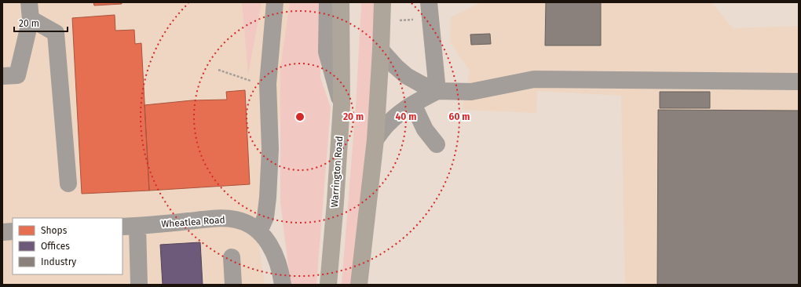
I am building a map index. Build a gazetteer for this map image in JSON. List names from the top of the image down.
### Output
{
  "streets": {
    "highway": ["Warrington Road"],
    "street": ["Wheatlea Road"]
  },
  "legend": ["Shops", "Offices", "Industry"],
  "scale_bar": "20 m",
  "rings": ["20 m", "40 m", "60 m"]
}
